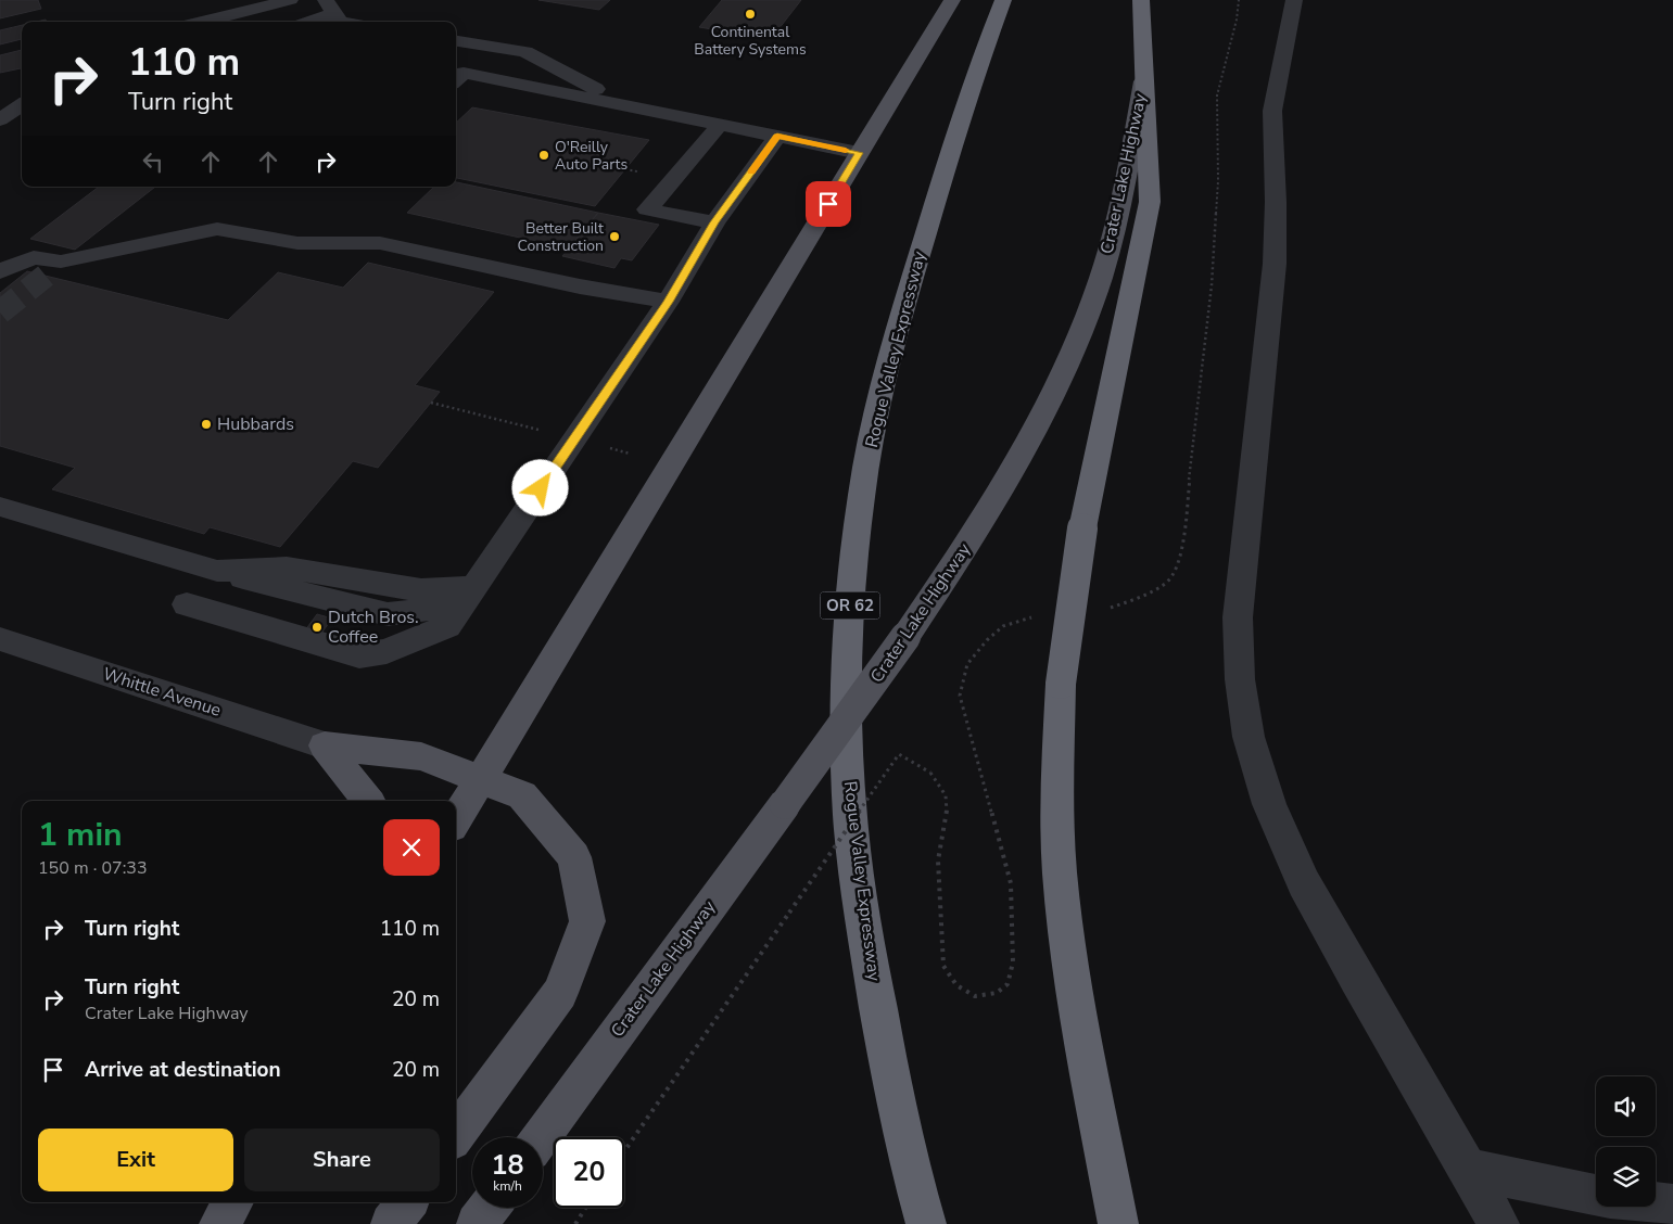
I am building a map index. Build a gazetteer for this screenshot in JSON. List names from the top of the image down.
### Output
{
  "streets": {
    "highway": ["Crater Lake Highway", "Rogue Valley Expressway", "OR 62"],
    "street": ["Whittle Avenue"]
  },
  "places": [
    "Continental Battery Systems",
    "O'Reilly Auto Parts",
    "Better Built Construction",
    "Hubbards",
    "Dutch Bros. Coffee"
  ],
  "page": {
    "turn": ["110 m", "Turn right"],
    "heading": ["1 min", "150 m · 07:33"],
    "list": [
      {
        "name": "Turn right",
        "value": "110 m"
      },
      {
        "name": "Turn right",
        "note": "Crater Lake Highway",
        "value": "20 m"
      },
      {
        "name": "Arrive at destination",
        "value": "20 m"
      }
    ],
    "buttons": ["Exit", "Share"],
    "speed": "18 km/h",
    "limit": "20"
  }
}
